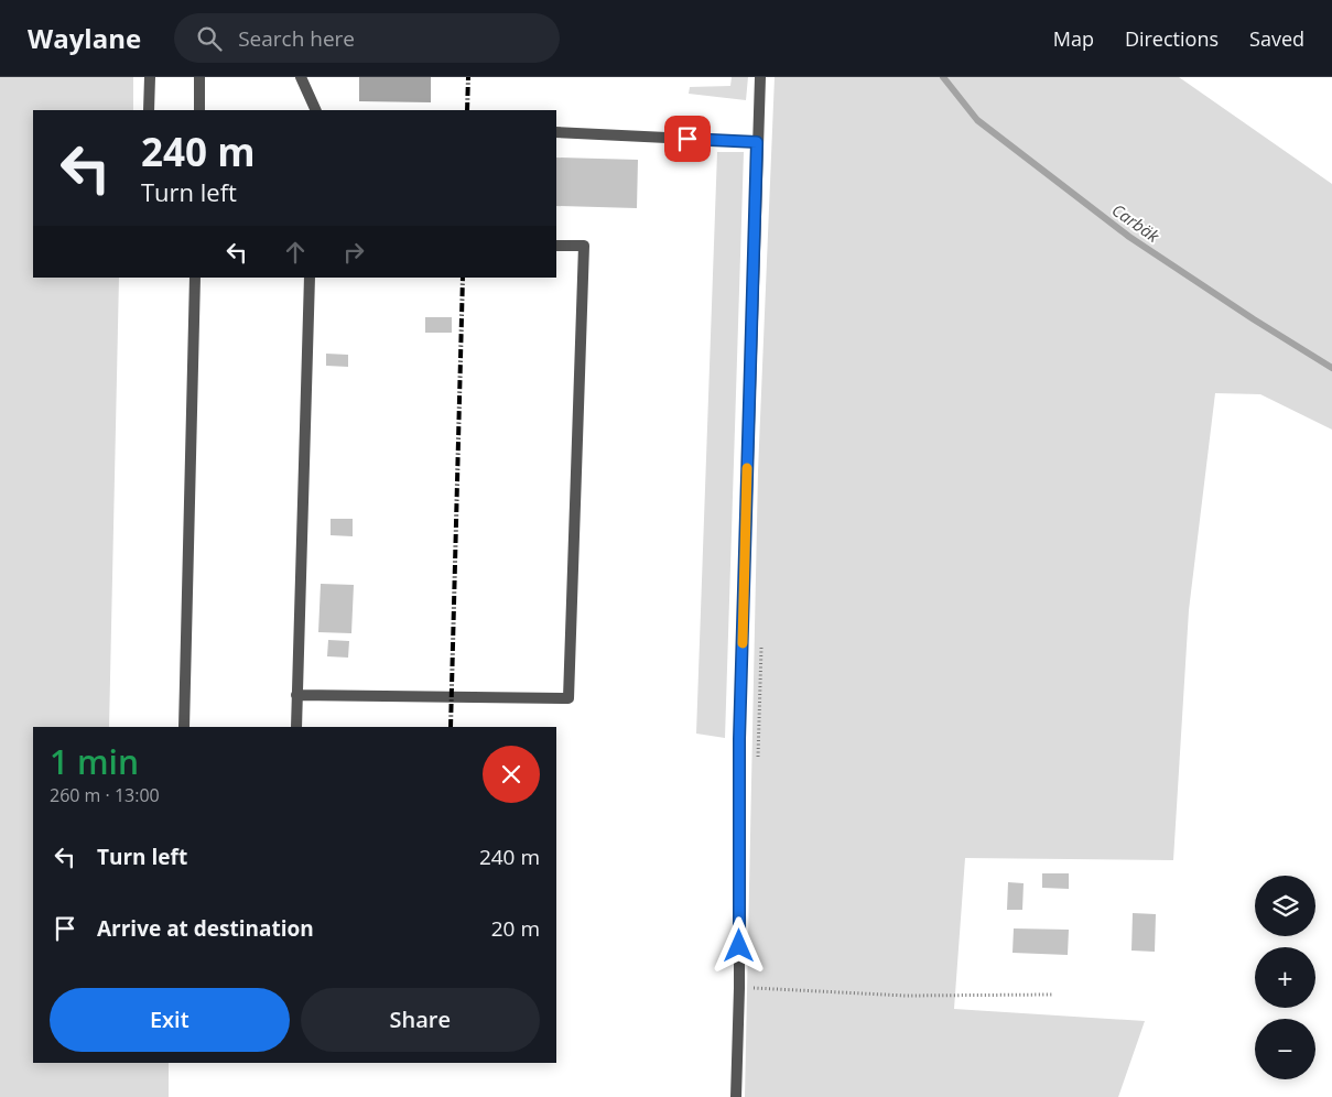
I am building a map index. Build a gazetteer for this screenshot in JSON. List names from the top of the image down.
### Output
{
  "water": ["Carbäk"],
  "page": {
    "header": "Waylane",
    "search": "Search here",
    "nav": ["Map", "Directions", "Saved"],
    "turn": ["240 m", "Turn left"],
    "heading": ["1 min", "260 m · 13:00"],
    "list": [
      {
        "name": "Turn left",
        "value": "240 m"
      },
      {
        "name": "Arrive at destination",
        "value": "20 m"
      }
    ],
    "map_buttons": ["+", "−"],
    "buttons": ["Exit", "Share"]
  }
}
